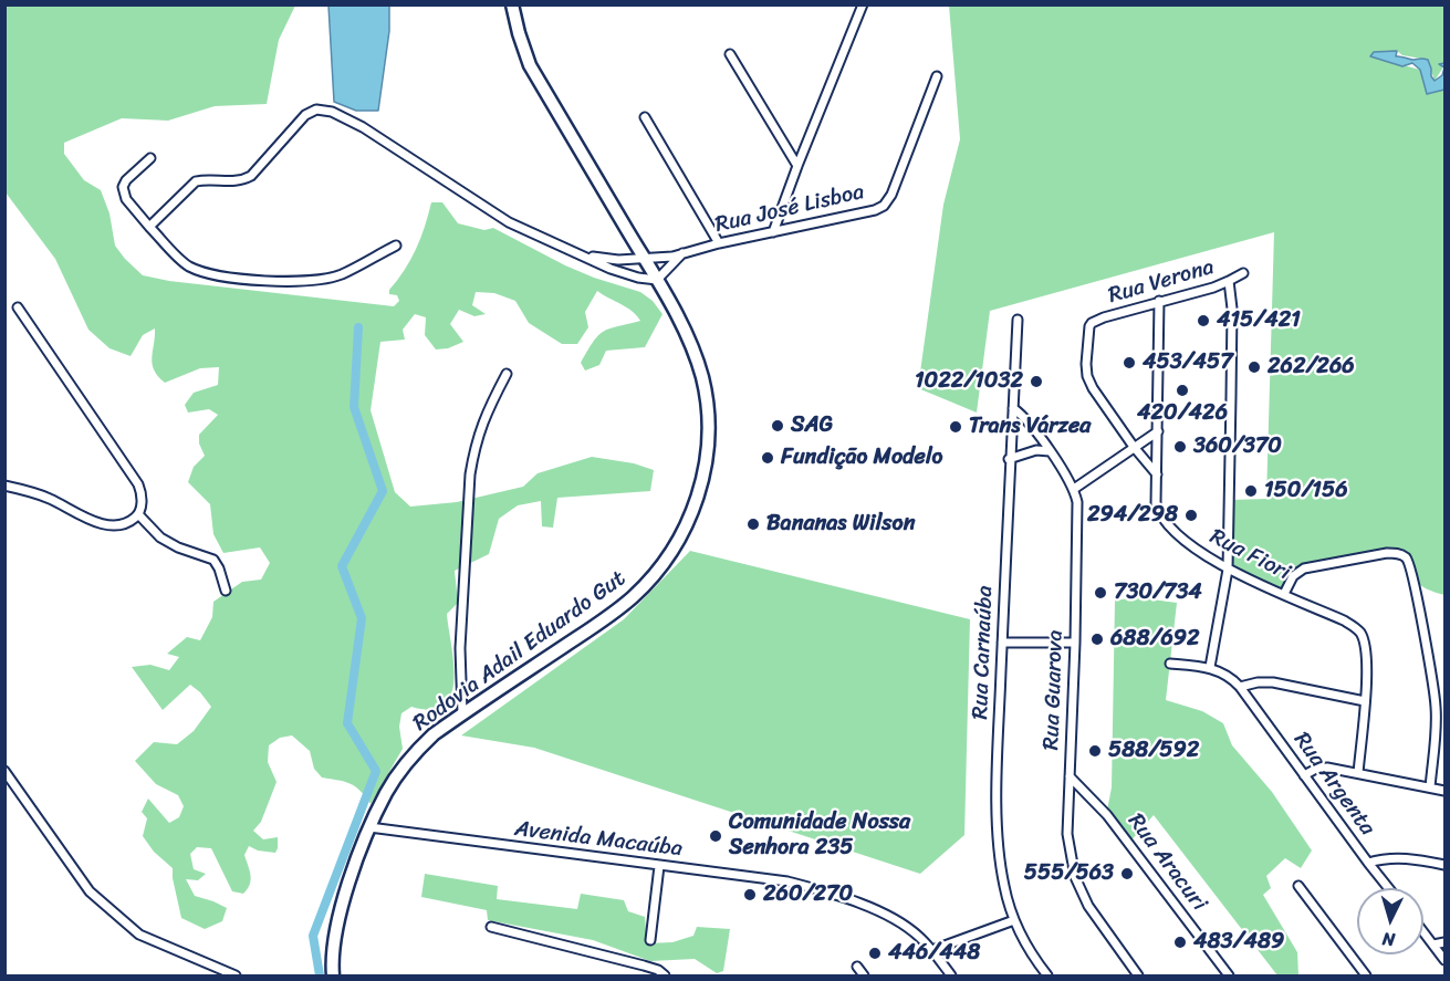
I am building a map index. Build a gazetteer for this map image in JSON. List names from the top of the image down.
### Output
{
  "streets": {
    "main road": ["Rodovia Adail Eduardo Gut"],
    "street": [
      "Rua José Lisboa",
      "Rua Verona",
      "Rua Fiori",
      "Rua Carnaúba",
      "Rua Guarova",
      "Rua Argenta",
      "Avenida Macaúba",
      "Rua Aracuri"
    ]
  },
  "crossings": [
    ["Rua José Lisboa", "Rodovia Adail Eduardo Gut"],
    ["Rua Verona", "Rua Fiori"],
    ["Rua Verona", "Rua Argenta"],
    ["Rodovia Adail Eduardo Gut", "Avenida Macaúba"],
    ["Rua Carnaúba", "Rua Guarova"],
    ["Rua Guarova", "Rua Aracuri"]
  ],
  "places": [
    "415/421",
    "453/457",
    "262/266",
    "1022/1032",
    "420/426",
    "SAG",
    "Trans Várzea",
    "360/370",
    "Fundição Modelo",
    "150/156",
    "294/298",
    "Bananas Wilson",
    "730/734",
    "688/692",
    "588/592",
    "Comunidade Nossa Senhora 235",
    "555/563",
    "260/270",
    "483/489",
    "446/448"
  ],
  "north": "bottom"
}
